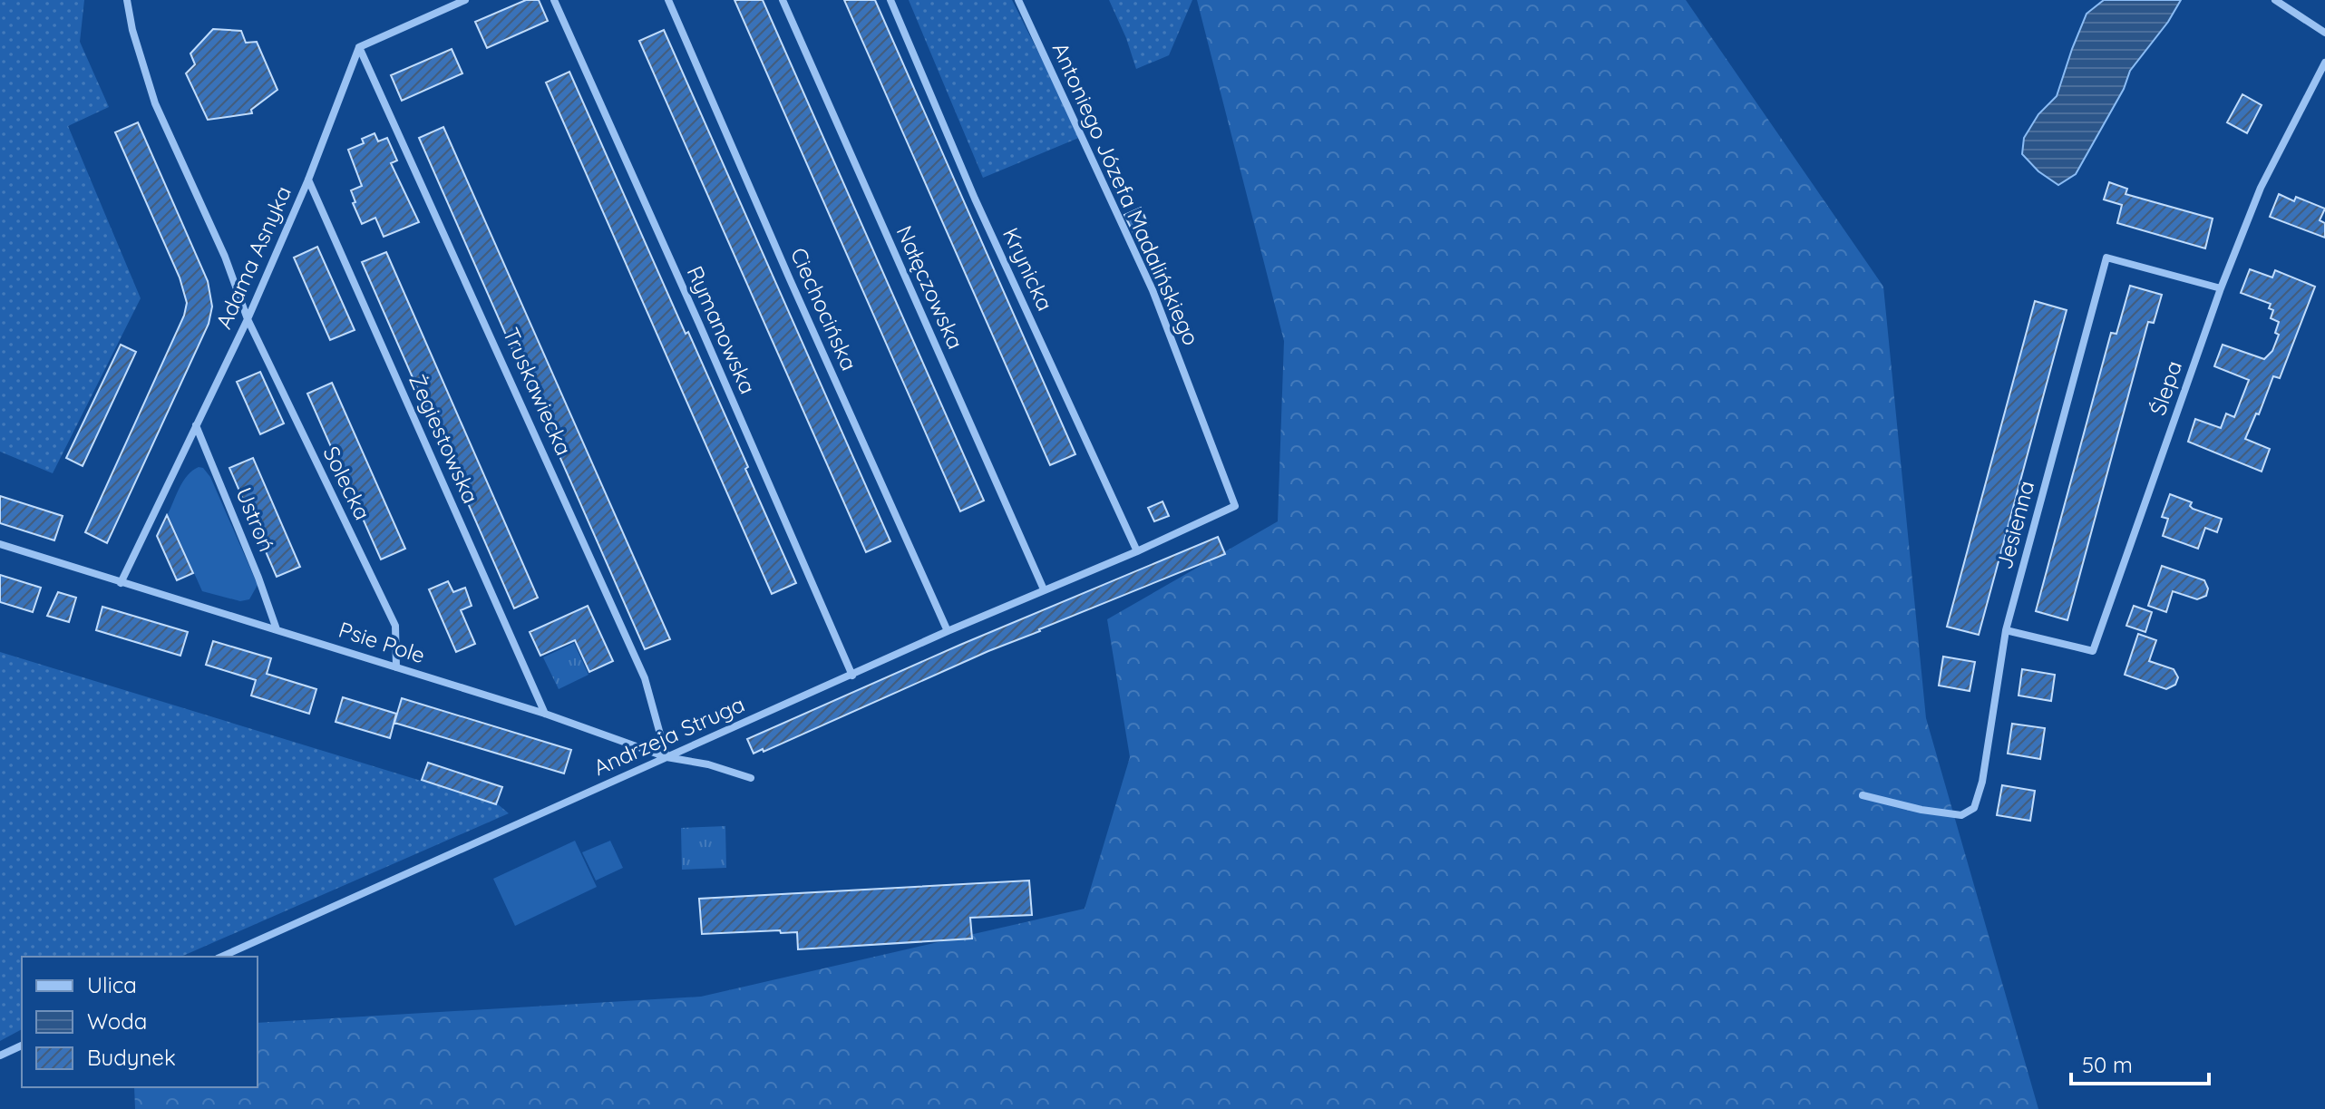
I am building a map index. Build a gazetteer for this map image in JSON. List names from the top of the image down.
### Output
{
  "streets": {
    "street": [
      "Antoniego Józefa Madalińskiego",
      "Adama Asnyka",
      "Krynicka",
      "Nałęczowska",
      "Ciechocińska",
      "Rymanowska",
      "Ślepa",
      "Truskawiecka",
      "Żegiestowska",
      "Solecka",
      "Ustroń",
      "Jesienna",
      "Psie Pole",
      "Andrzeja Struga"
    ]
  },
  "crossings": [
    ["Antoniego Józefa Madalińskiego", "Krynicka"],
    ["Antoniego Józefa Madalińskiego", "Andrzeja Struga"],
    ["Adama Asnyka", "Truskawiecka"],
    ["Adama Asnyka", "Żegiestowska"],
    ["Adama Asnyka", "Solecka"],
    ["Adama Asnyka", "Ustroń"],
    ["Adama Asnyka", "Psie Pole"],
    ["Krynicka", "Andrzeja Struga"],
    ["Nałęczowska", "Andrzeja Struga"],
    ["Ciechocińska", "Andrzeja Struga"],
    ["Rymanowska", "Andrzeja Struga"],
    ["Ślepa", "Jesienna"],
    ["Truskawiecka", "Psie Pole"],
    ["Truskawiecka", "Andrzeja Struga"],
    ["Żegiestowska", "Psie Pole"],
    ["Solecka", "Psie Pole"],
    ["Ustroń", "Psie Pole"],
    ["Psie Pole", "Andrzeja Struga"]
  ],
  "legend": ["Ulica", "Woda", "Budynek"],
  "scale_bar": "50 m"
}
